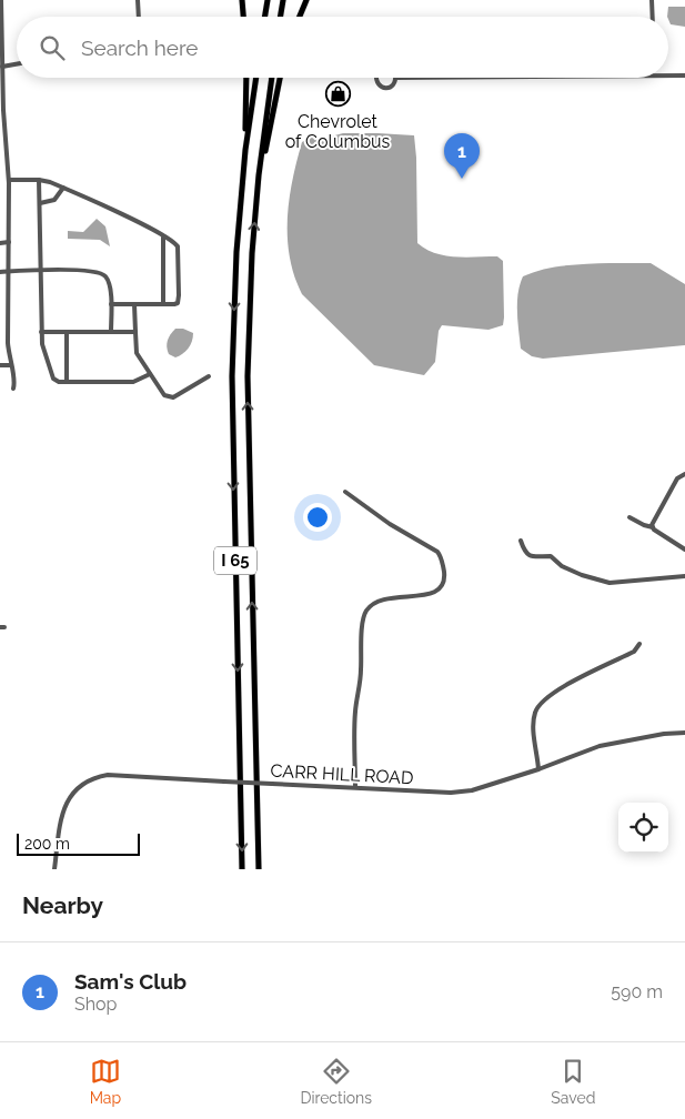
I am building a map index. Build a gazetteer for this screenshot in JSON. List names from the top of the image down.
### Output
{
  "streets": {
    "highway": ["I 65"],
    "street": ["CARR HILL ROAD"]
  },
  "places": {
    "shop": ["Chevrolet of Columbus"]
  },
  "scale_bar": "200 m",
  "page": {
    "search": "Search here",
    "pins": "1",
    "scale": "200 m",
    "heading": "Nearby",
    "list": [
      {
        "mark": "1",
        "name": "Sam's Club",
        "note": "Shop",
        "value": "590 m"
      }
    ],
    "nav": ["Map", "Directions", "Saved"]
  }
}
